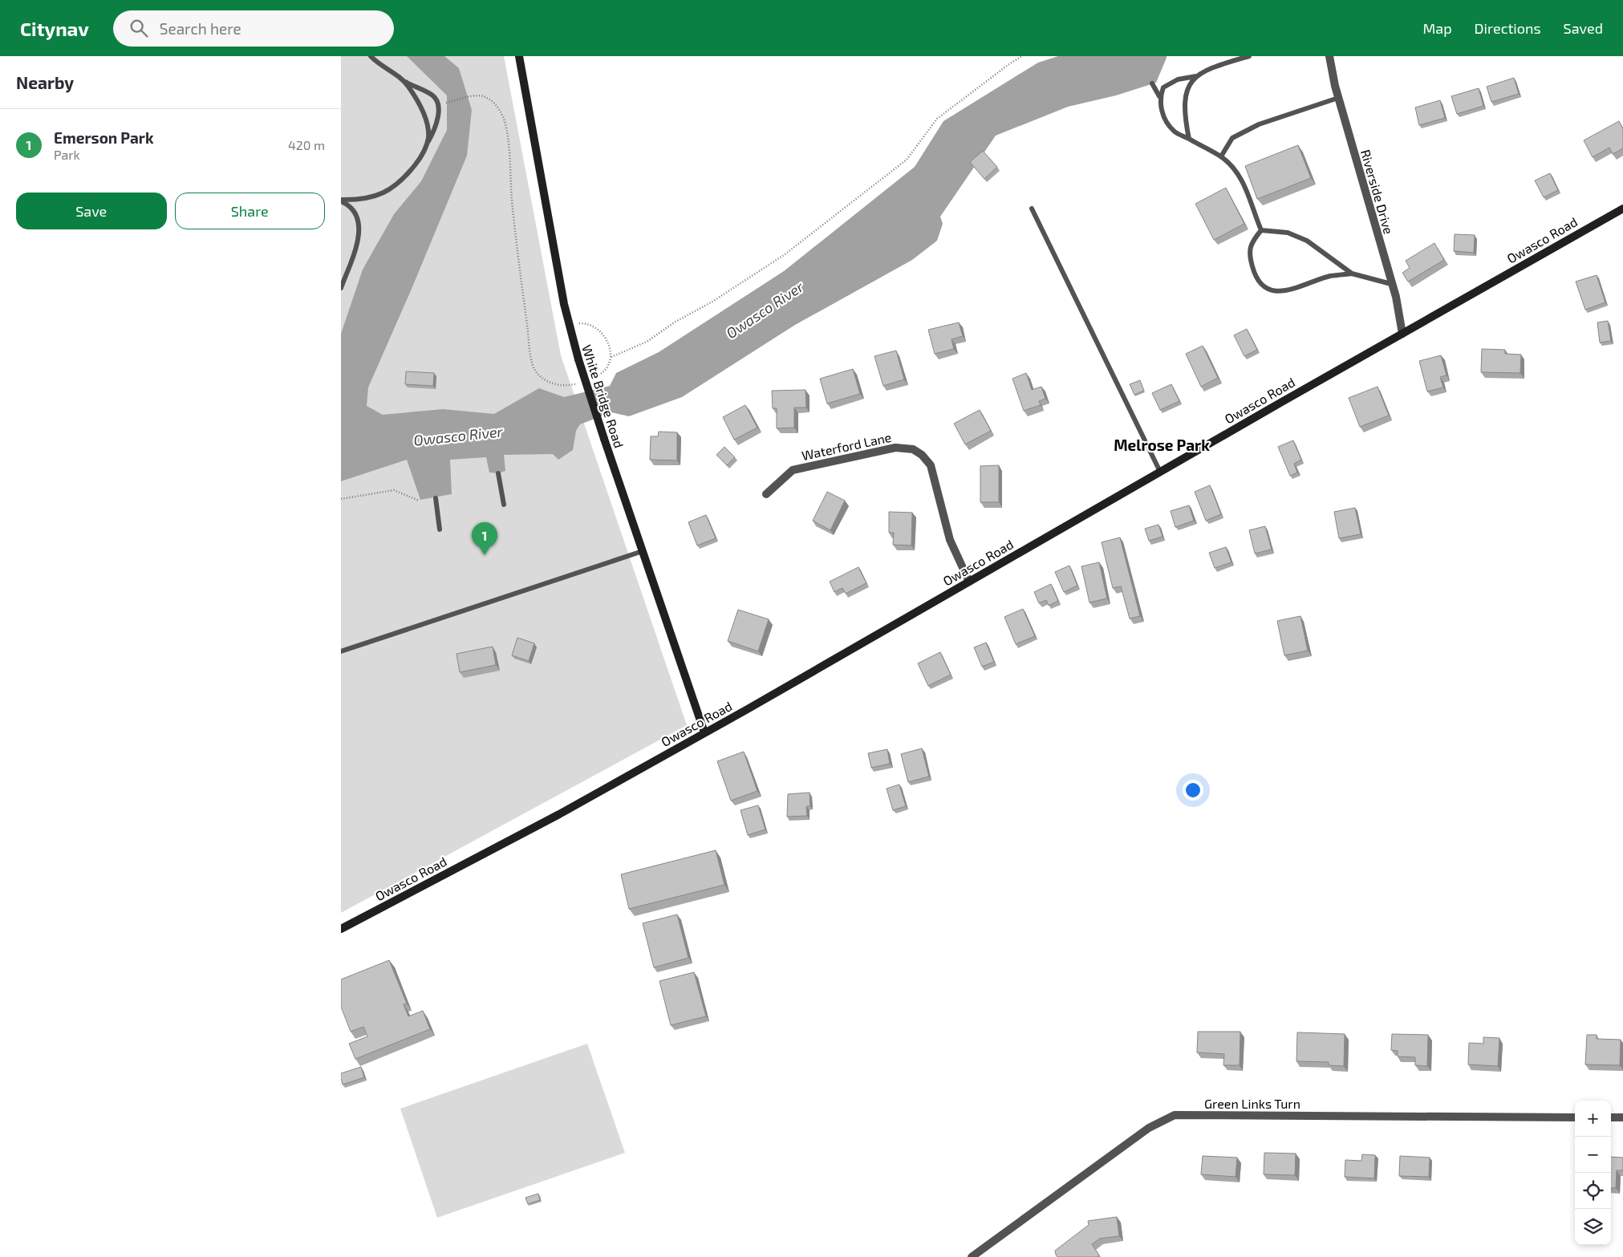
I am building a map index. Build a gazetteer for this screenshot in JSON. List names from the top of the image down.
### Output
{
  "streets": {
    "main road": ["Owasco Road", "White Bridge Road"],
    "street": ["Riverside Drive", "Waterford Lane", "Green Links Turn"]
  },
  "crossings": [
    ["Riverside Drive", "Owasco Road"],
    ["Owasco Road", "White Bridge Road"],
    ["Owasco Road", "Waterford Lane"]
  ],
  "districts": ["Melrose Park"],
  "water": ["Owasco River"],
  "page": {
    "header": "Citynav",
    "search": "Search here",
    "nav": ["Map", "Directions", "Saved"],
    "heading": "Nearby",
    "list": [
      {
        "mark": "1",
        "name": "Emerson Park",
        "note": "Park",
        "value": "420 m"
      }
    ],
    "buttons": ["Save", "Share"],
    "pins": "1",
    "map_buttons": ["+", "−"]
  }
}
